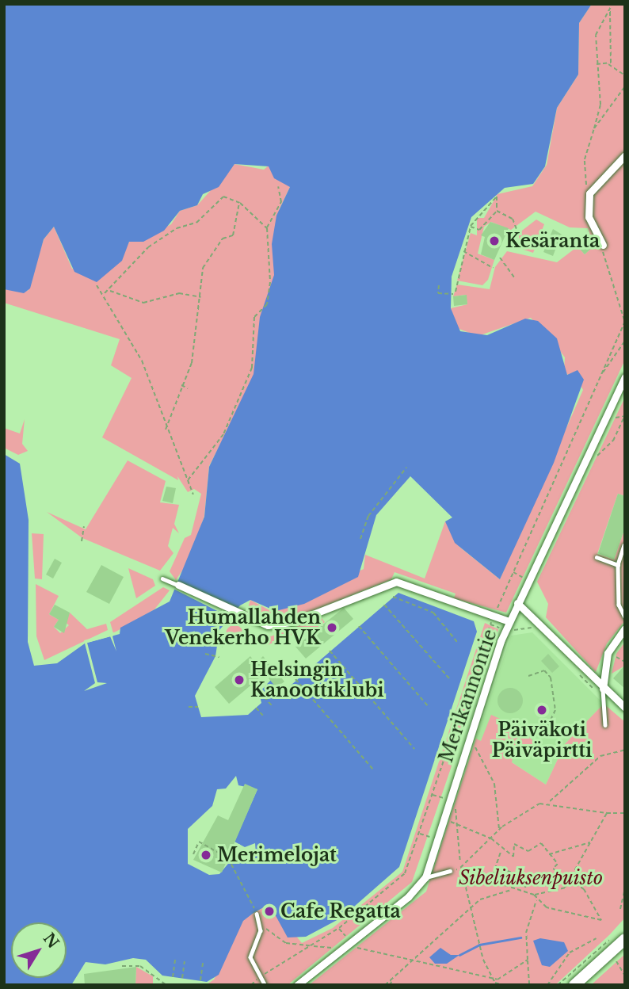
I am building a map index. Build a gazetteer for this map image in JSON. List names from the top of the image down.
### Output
{
  "streets": {
    "street": ["Merikannontie"]
  },
  "parks": ["Sibeliuksenpuisto"],
  "places": [
    "Kesäranta",
    "Humallahden Venekerho HVK",
    "Helsingin Kanoottiklubi",
    "Päiväkoti Päiväpirtti",
    "Merimelojat",
    "Cafe Regatta"
  ],
  "north": "top right"
}
